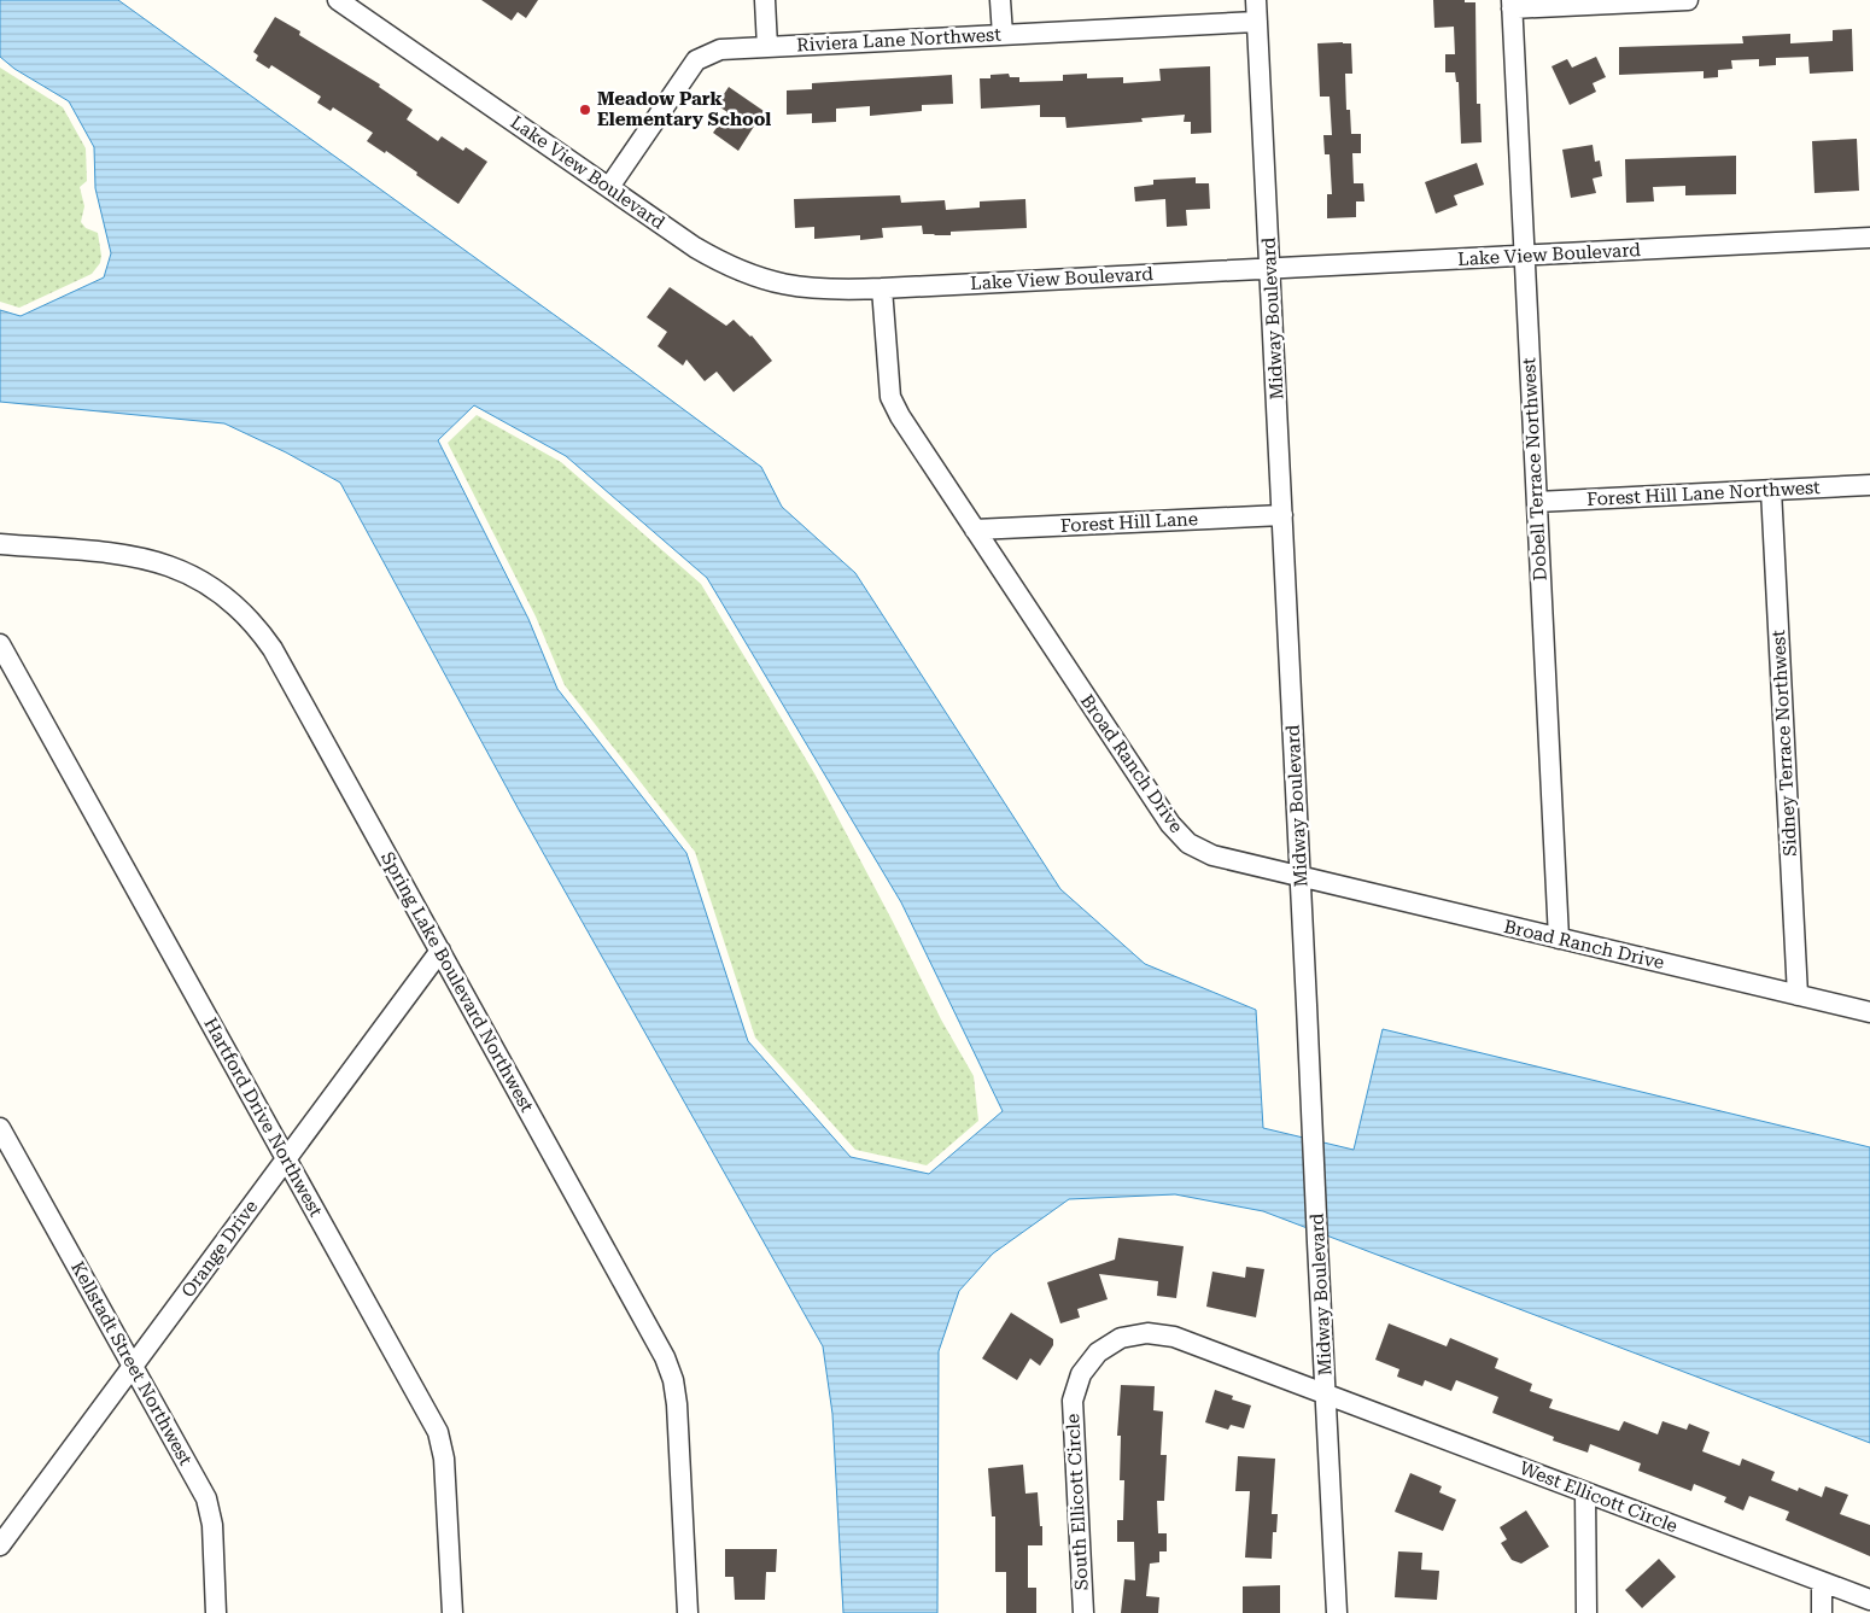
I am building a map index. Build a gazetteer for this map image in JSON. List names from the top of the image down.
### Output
{
  "streets": {
    "street": [
      "Riviera Lane Northwest",
      "Lake View Boulevard",
      "Midway Boulevard",
      "Dobell Terrace Northwest",
      "Forest Hill Lane Northwest",
      "Forest Hill Lane",
      "Sidney Terrace Northwest",
      "Broad Ranch Drive",
      "Spring Lake Boulevard Northwest",
      "Hartford Drive Northwest",
      "Orange Drive",
      "Kellstadt Street Northwest",
      "West Ellicott Circle",
      "South Ellicott Circle"
    ]
  },
  "crossings": [
    ["Riviera Lane Northwest", "Lake View Boulevard"],
    ["Riviera Lane Northwest", "Midway Boulevard"],
    ["Lake View Boulevard", "Midway Boulevard"],
    ["Lake View Boulevard", "Dobell Terrace Northwest"],
    ["Lake View Boulevard", "Broad Ranch Drive"],
    ["Midway Boulevard", "Forest Hill Lane"],
    ["Midway Boulevard", "Broad Ranch Drive"],
    ["Midway Boulevard", "West Ellicott Circle"],
    ["Midway Boulevard", "South Ellicott Circle"],
    ["Dobell Terrace Northwest", "Forest Hill Lane Northwest"],
    ["Dobell Terrace Northwest", "Broad Ranch Drive"],
    ["Forest Hill Lane Northwest", "Sidney Terrace Northwest"],
    ["Forest Hill Lane", "Broad Ranch Drive"],
    ["Sidney Terrace Northwest", "Broad Ranch Drive"],
    ["Spring Lake Boulevard Northwest", "Orange Drive"],
    ["Hartford Drive Northwest", "Orange Drive"],
    ["Orange Drive", "Kellstadt Street Northwest"],
    ["West Ellicott Circle", "South Ellicott Circle"]
  ],
  "places": ["Meadow Park Elementary School"]
}
